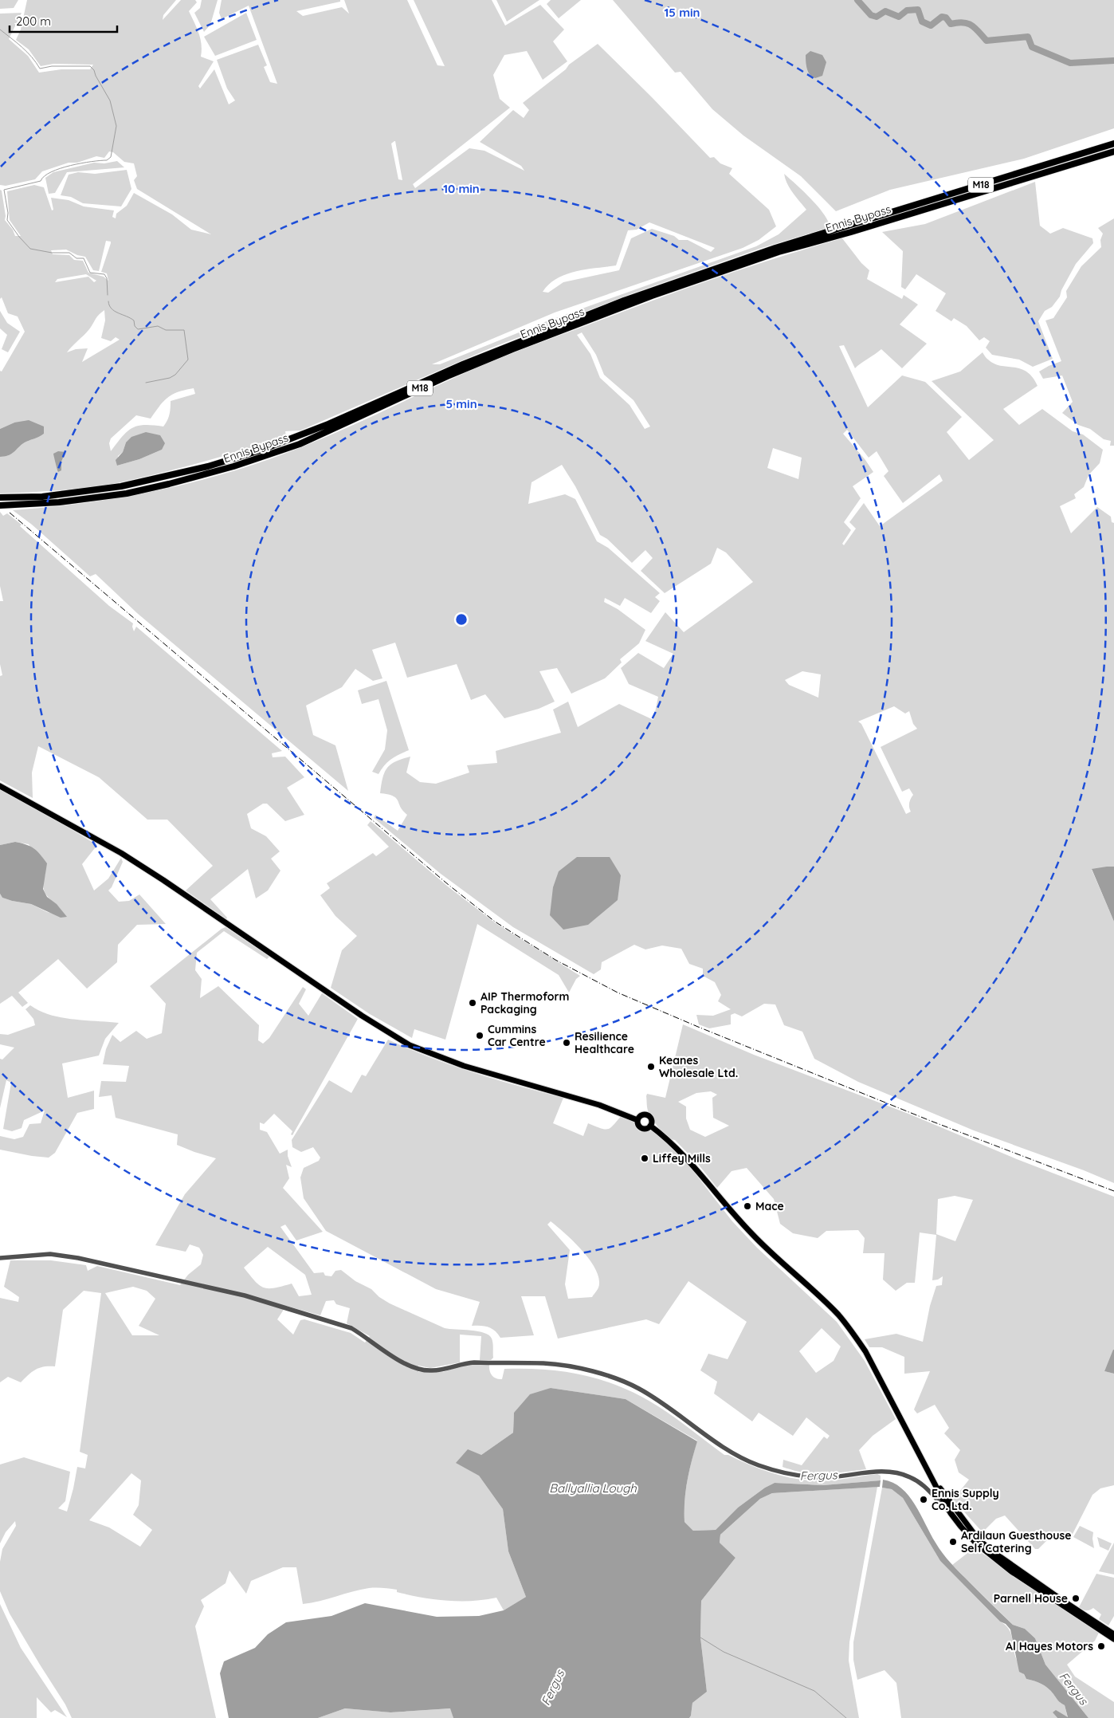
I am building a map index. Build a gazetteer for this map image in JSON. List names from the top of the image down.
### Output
{
  "streets": {
    "highway": ["M18", "Ennis Bypass"]
  },
  "water": ["Fergus", "Ballyallia Lough"],
  "places": [
    "AIP Thermoform Packaging",
    "Cummins Car Centre",
    "Resilience Healthcare",
    "Keanes Wholesale Ltd.",
    "Liffey Mills",
    "Mace",
    "Ennis Supply Co. Ltd.",
    "Ardilaun Guesthouse Self Catering",
    "Parnell House",
    "Al Hayes Motors"
  ],
  "scale_bar": "200 m",
  "rings": ["15 min", "10 min", "5 min"]
}
